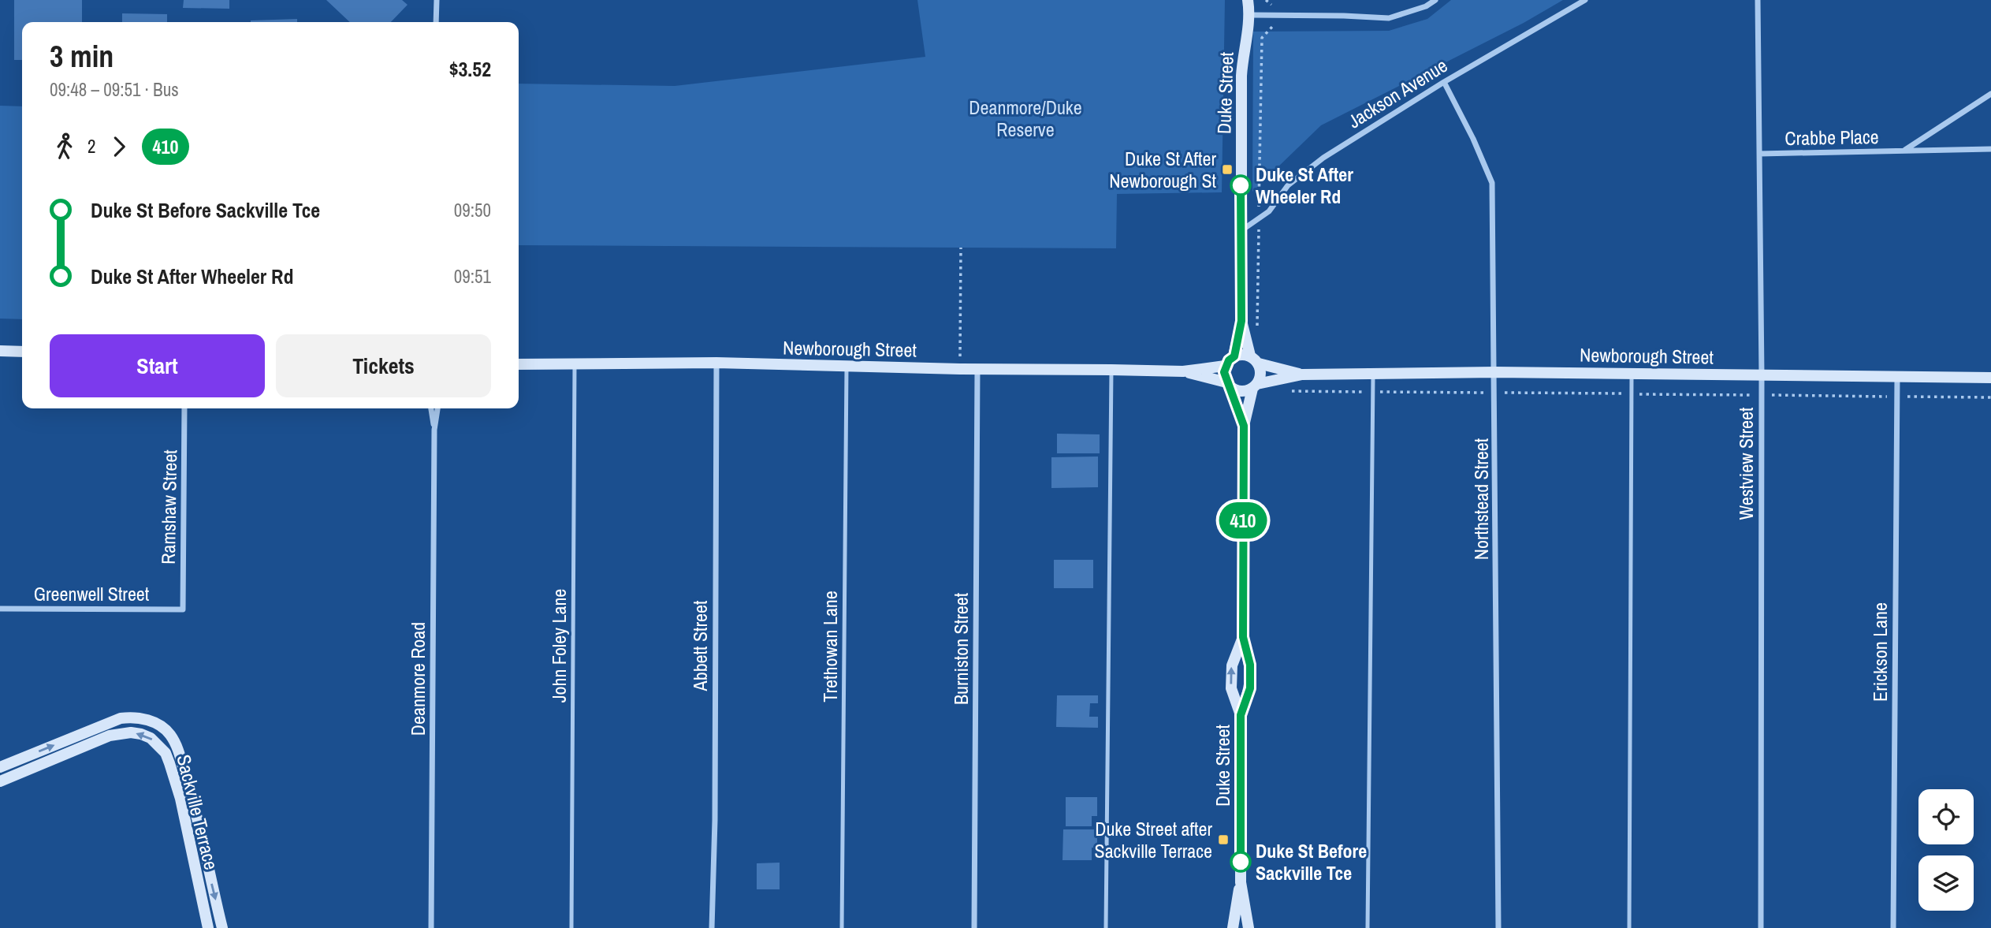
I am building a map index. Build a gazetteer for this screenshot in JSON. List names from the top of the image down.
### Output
{
  "streets": {
    "main road": ["Duke Street", "Newborough Street", "Sackville Terrace"],
    "street": [
      "Jackson Avenue",
      "Crabbe Place",
      "Westview Street",
      "Northstead Street",
      "Ramshaw Street",
      "Greenwell Street",
      "Abbett Street",
      "Burniston Street",
      "Erickson Lane",
      "Deanmore Road"
    ],
    "lane": ["John Foley Lane", "Trethowan Lane"]
  },
  "crossings": [
    ["Duke Street", "Jackson Avenue"],
    ["Duke Street", "Newborough Street"],
    ["Jackson Avenue", "Northstead Street"],
    ["Crabbe Place", "Westview Street"],
    ["Newborough Street", "Westview Street"],
    ["Newborough Street", "Northstead Street"],
    ["Newborough Street", "John Foley Lane"],
    ["Newborough Street", "Abbett Street"],
    ["Newborough Street", "Trethowan Lane"],
    ["Newborough Street", "Burniston Street"],
    ["Newborough Street", "Erickson Lane"],
    ["Ramshaw Street", "Greenwell Street"]
  ],
  "parks": ["Deanmore/Duke Reserve"],
  "places": {
    "transit": ["Duke St After Newborough St", "Duke Street after Sackville Terrace"],
    "other": ["Duke St After Wheeler Rd", "Duke St Before Sackville Tce"]
  },
  "lines": ["bus line 410"],
  "page": {
    "on_map": "410",
    "heading": ["3 min", "09:48 – 09:51 · Bus", "$3.52"],
    "legs": ["2", "410"],
    "list": [
      {
        "name": "Duke St Before Sackville Tce",
        "value": "09:50"
      },
      {
        "name": "Duke St After Wheeler Rd",
        "value": "09:51"
      }
    ],
    "buttons": ["Start", "Tickets"]
  }
}
